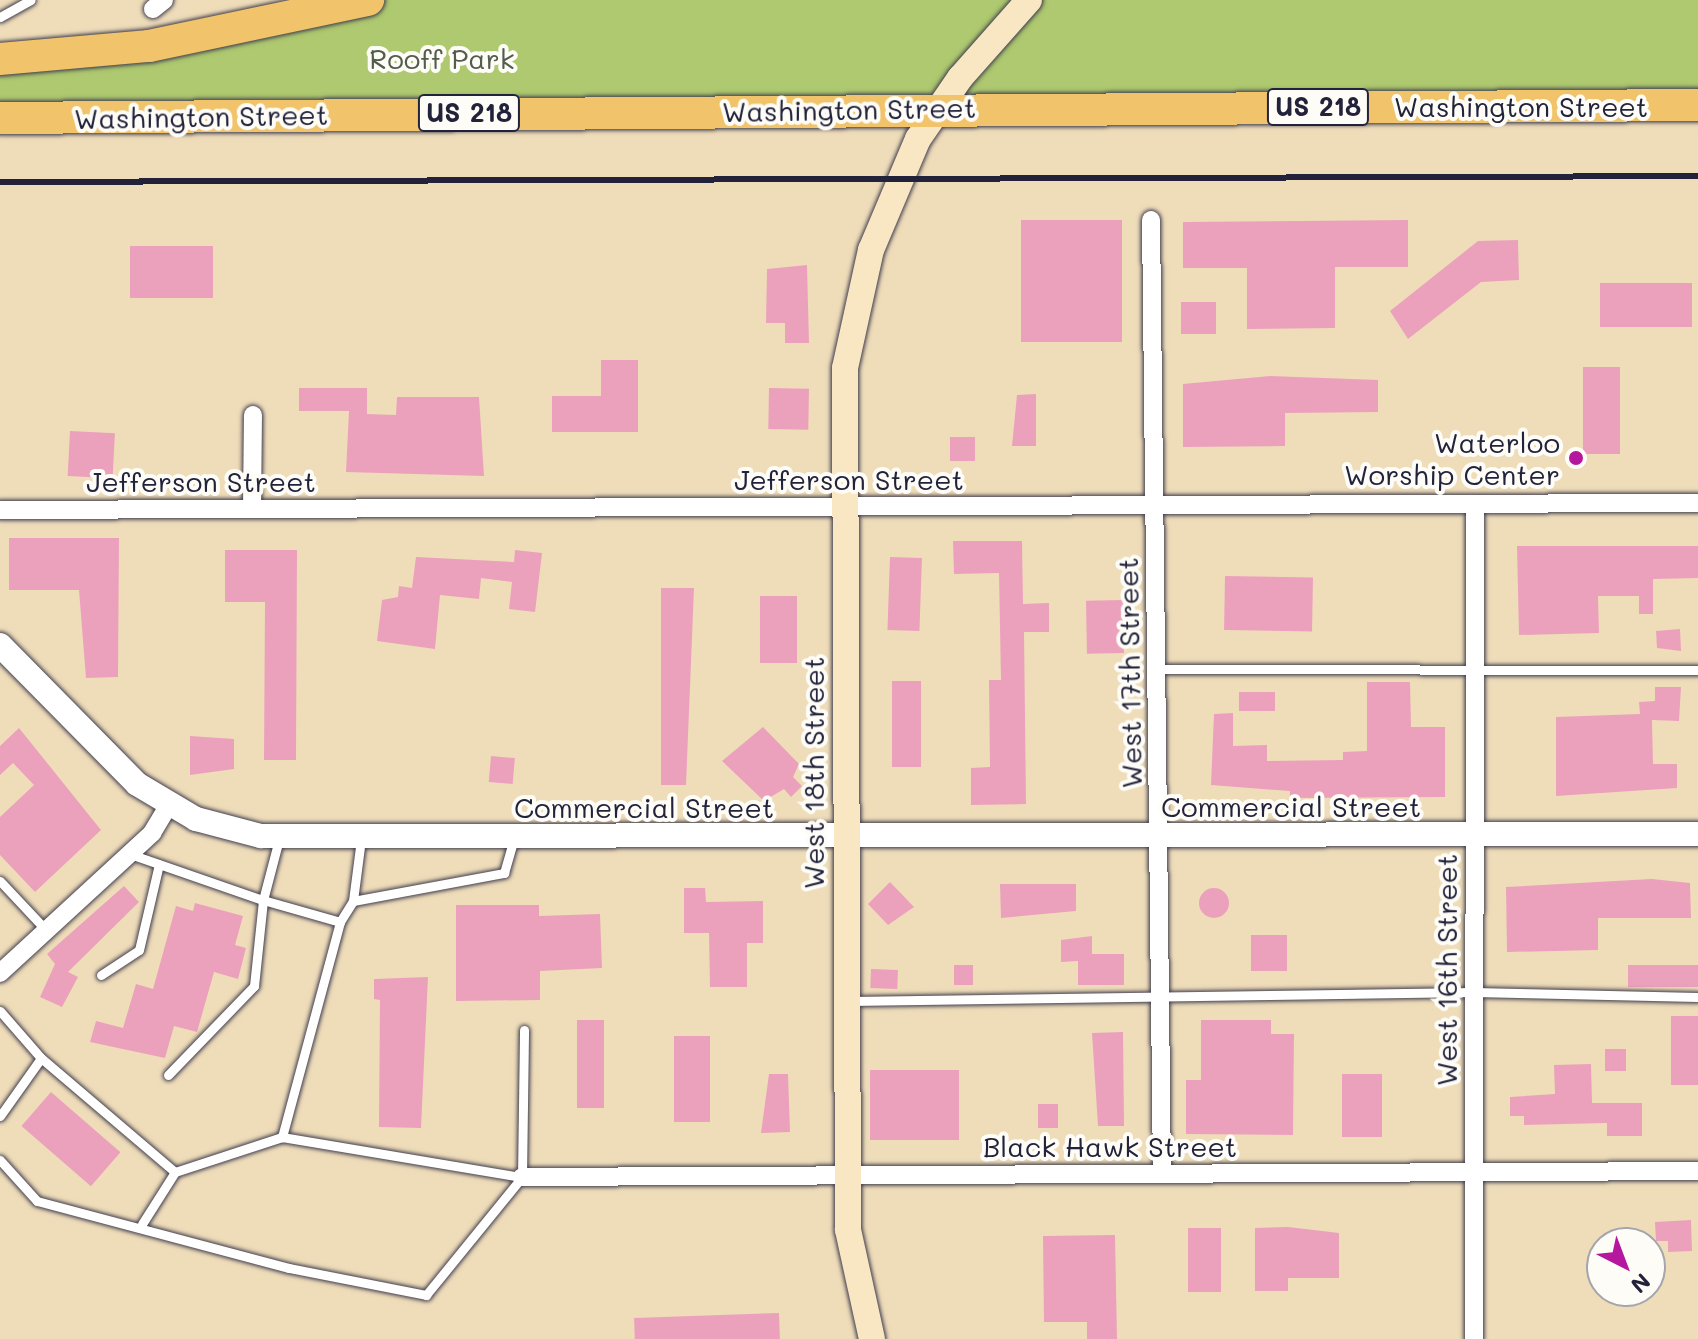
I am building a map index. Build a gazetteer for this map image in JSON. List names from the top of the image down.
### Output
{
  "streets": {
    "highway": ["Washington Street", "US 218"],
    "main road": ["West 18th Street"],
    "street": [
      "Jefferson Street",
      "West 17th Street",
      "Commercial Street",
      "West 16th Street",
      "Black Hawk Street"
    ]
  },
  "crossings": [
    ["Washington Street", "West 18th Street"],
    ["Jefferson Street", "West 17th Street"],
    ["Jefferson Street", "West 18th Street"],
    ["Jefferson Street", "West 16th Street"],
    ["West 17th Street", "Commercial Street"],
    ["West 17th Street", "Black Hawk Street"],
    ["West 18th Street", "Commercial Street"],
    ["West 18th Street", "Black Hawk Street"],
    ["Commercial Street", "West 16th Street"],
    ["West 16th Street", "Black Hawk Street"]
  ],
  "parks": ["Rooff Park"],
  "places": ["Waterloo Worship Center"],
  "north": "bottom right"
}
